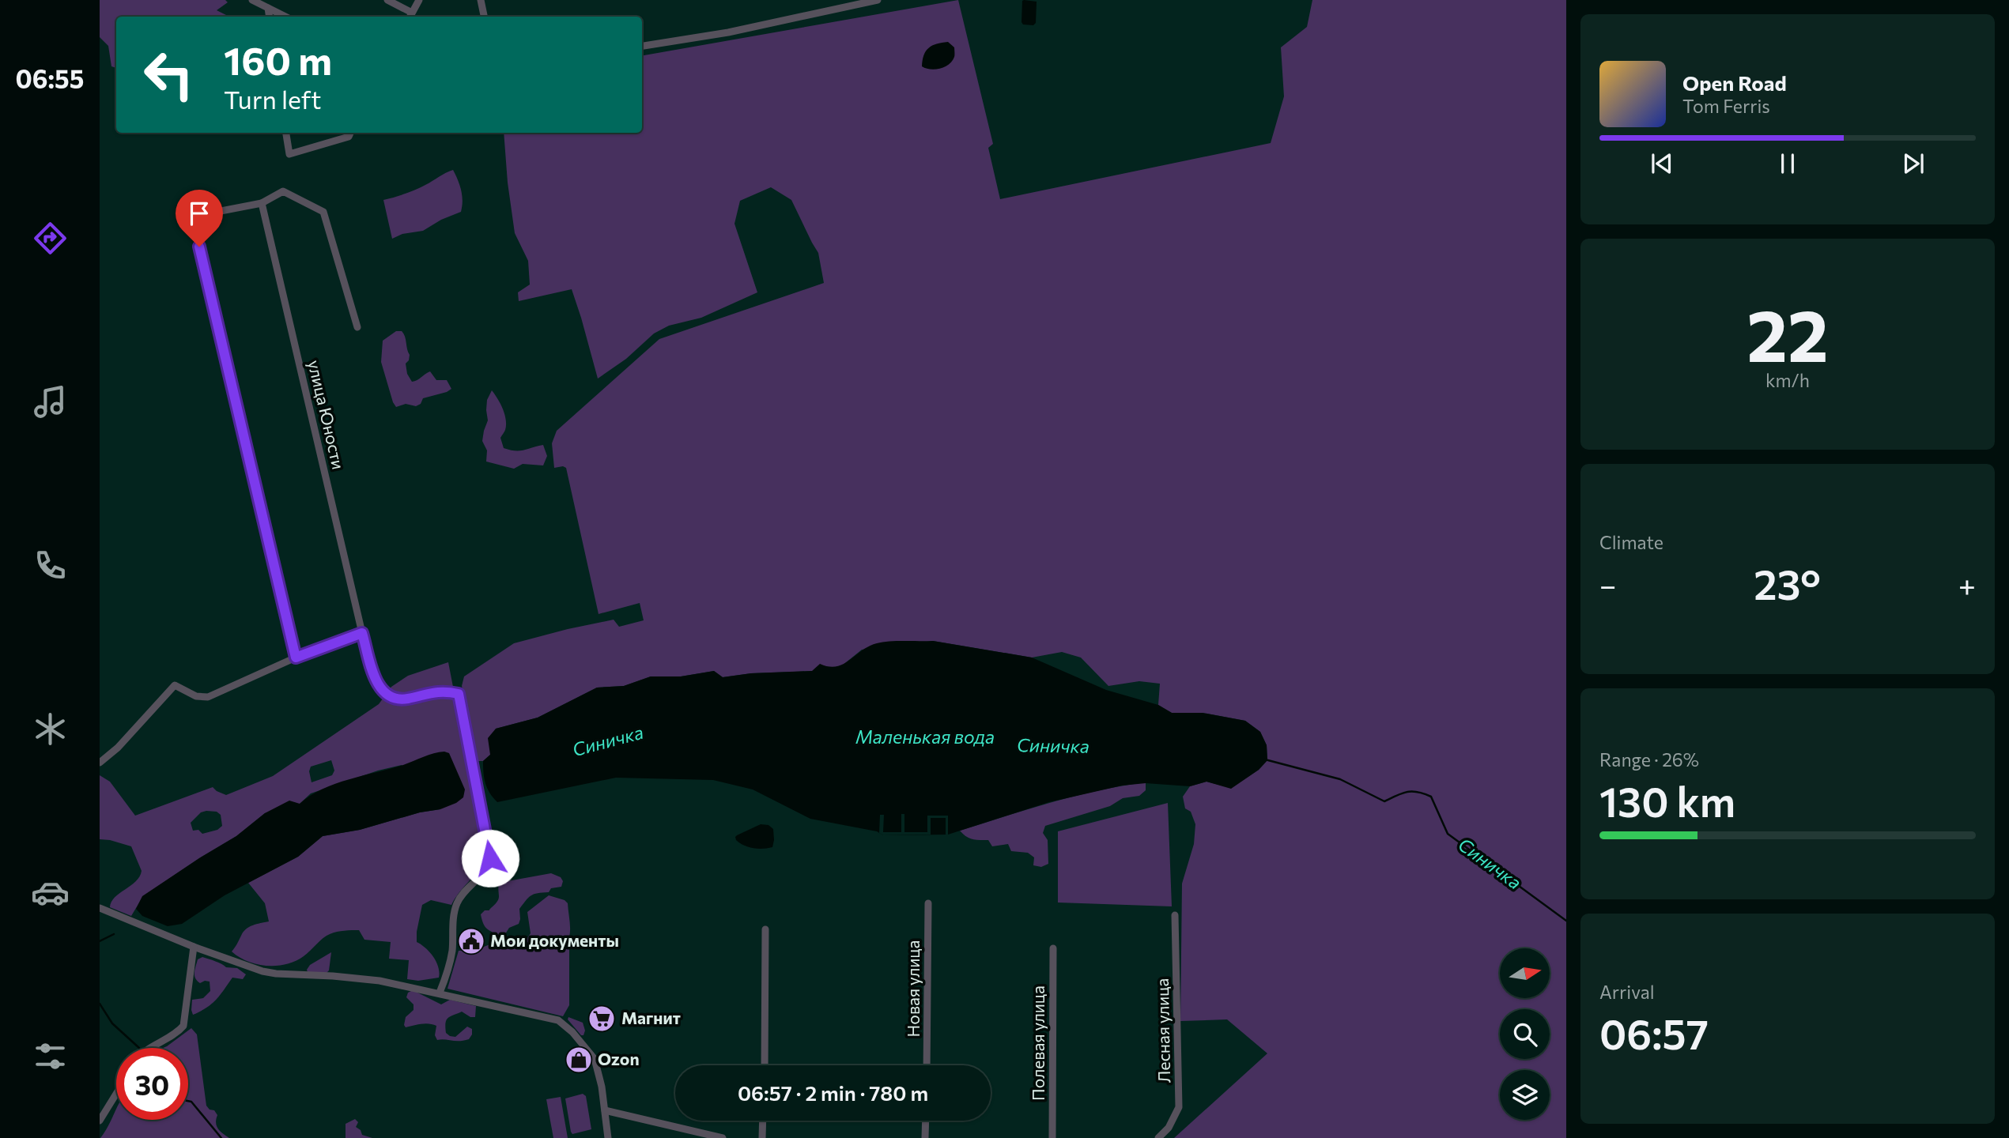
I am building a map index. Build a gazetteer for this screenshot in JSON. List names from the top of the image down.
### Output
{
  "streets": {
    "street": [
      "улица Юности",
      "Новая улица",
      "Лесная улица",
      "Полевая улица"
    ]
  },
  "water": ["Маленькая вода", "Синичка"],
  "places": {
    "public building": ["Мои документы"],
    "supermarket": ["Магнит"],
    "shop": ["Ozon"]
  },
  "north": "right",
  "page": {
    "tabs": "06:55",
    "turn": ["160 m", "Turn left"],
    "song": ["Open Road", "Tom Ferris"],
    "tile": [
      ["22", "km/h"],
      "Climate",
      ["Range · 26%", "130 km"],
      ["Arrival", "06:57"]
    ],
    "heat": ["−", "23°", "+"],
    "limit": "30",
    "trip": "06:57 · 2 min · 780 m"
  }
}
